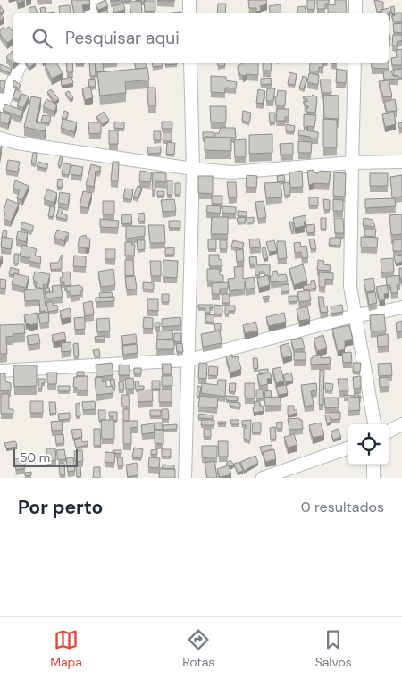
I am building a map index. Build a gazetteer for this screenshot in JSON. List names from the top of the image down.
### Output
{
  "scale_bar": "50 m",
  "page": {
    "search": "Pesquisar aqui",
    "scale": "50 m",
    "heading": ["Por perto", "0 resultados"],
    "nav": ["Mapa", "Rotas", "Salvos"]
  }
}
